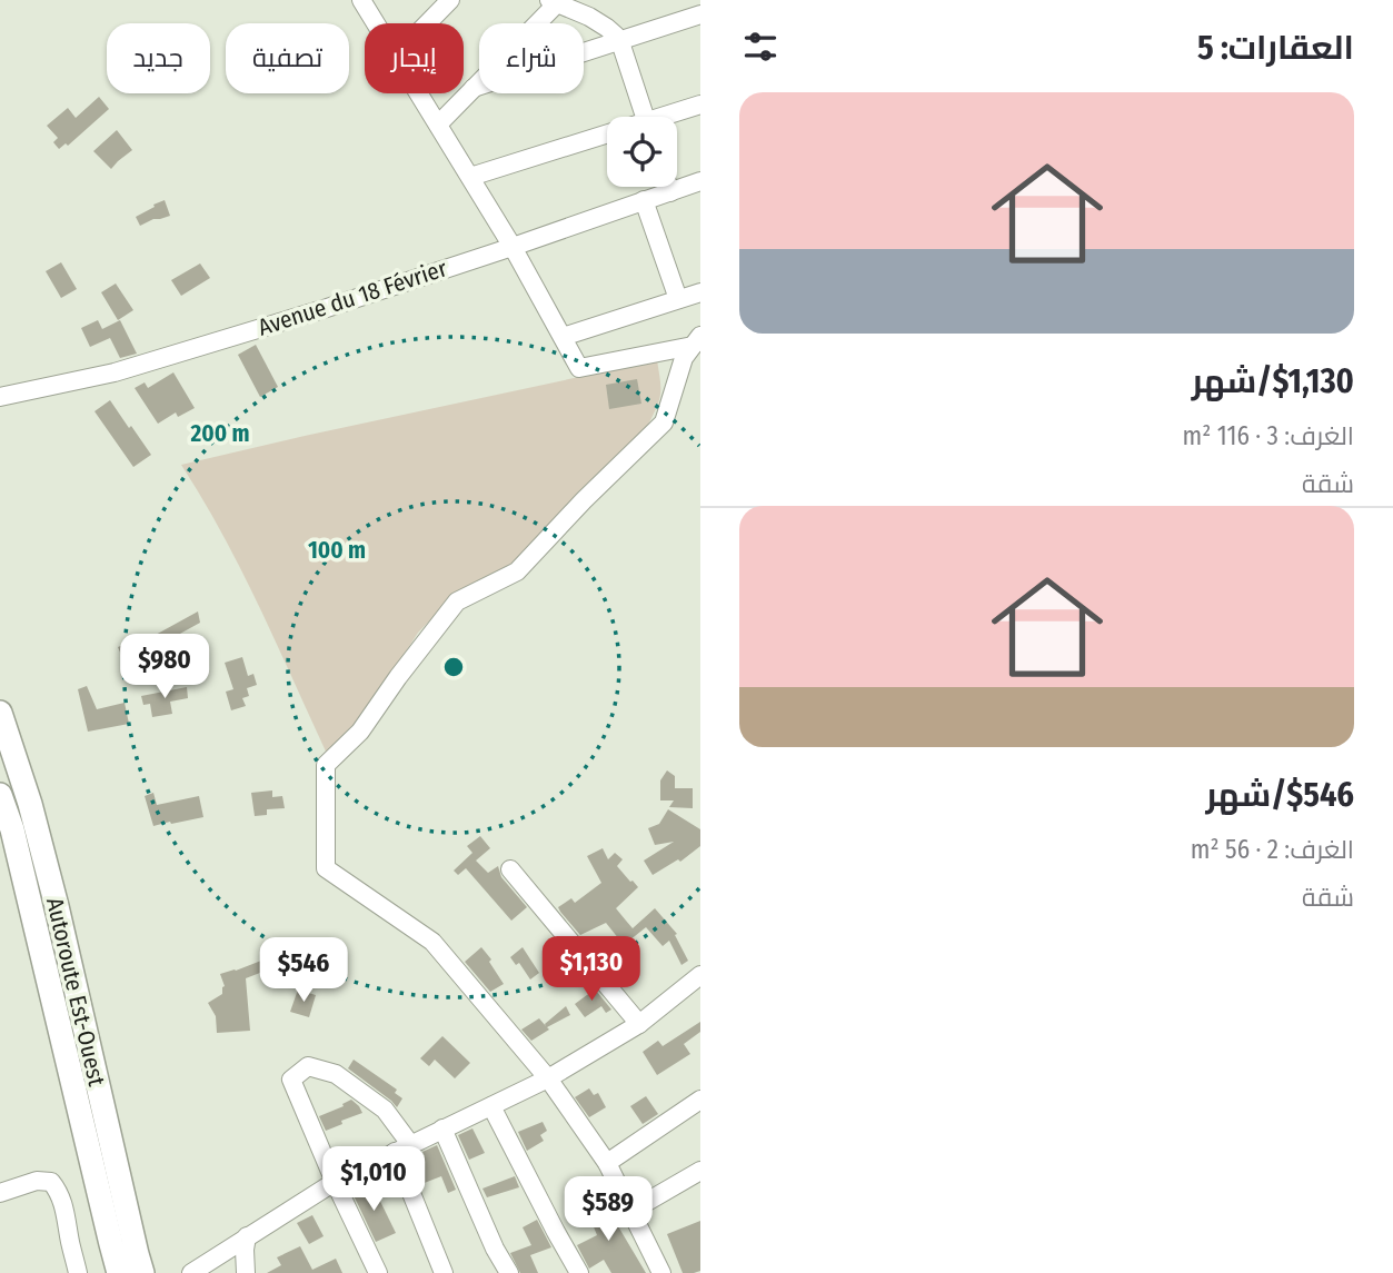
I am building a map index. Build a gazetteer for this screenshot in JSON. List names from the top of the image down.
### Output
{
  "streets": {
    "highway": ["Autoroute Est-Ouest"],
    "street": ["Avenue du 18 Février"]
  },
  "page": {
    "heading": "العقارات: 5",
    "chip": [
      "شراء",
      "إيجار",
      "تصفية",
      "جديد"
    ],
    "list": [
      {
        "name": "$1,130/شهر",
        "note": "الغرف: 3 · 116 m² · شقة"
      },
      {
        "name": "$546/شهر",
        "note": "الغرف: 2 · 56 m² · شقة"
      }
    ],
    "price": [
      "$980",
      "$1,130",
      "$546",
      "$1,010",
      "$589"
    ]
  },
  "rings": ["200 m", "100 m"]
}
